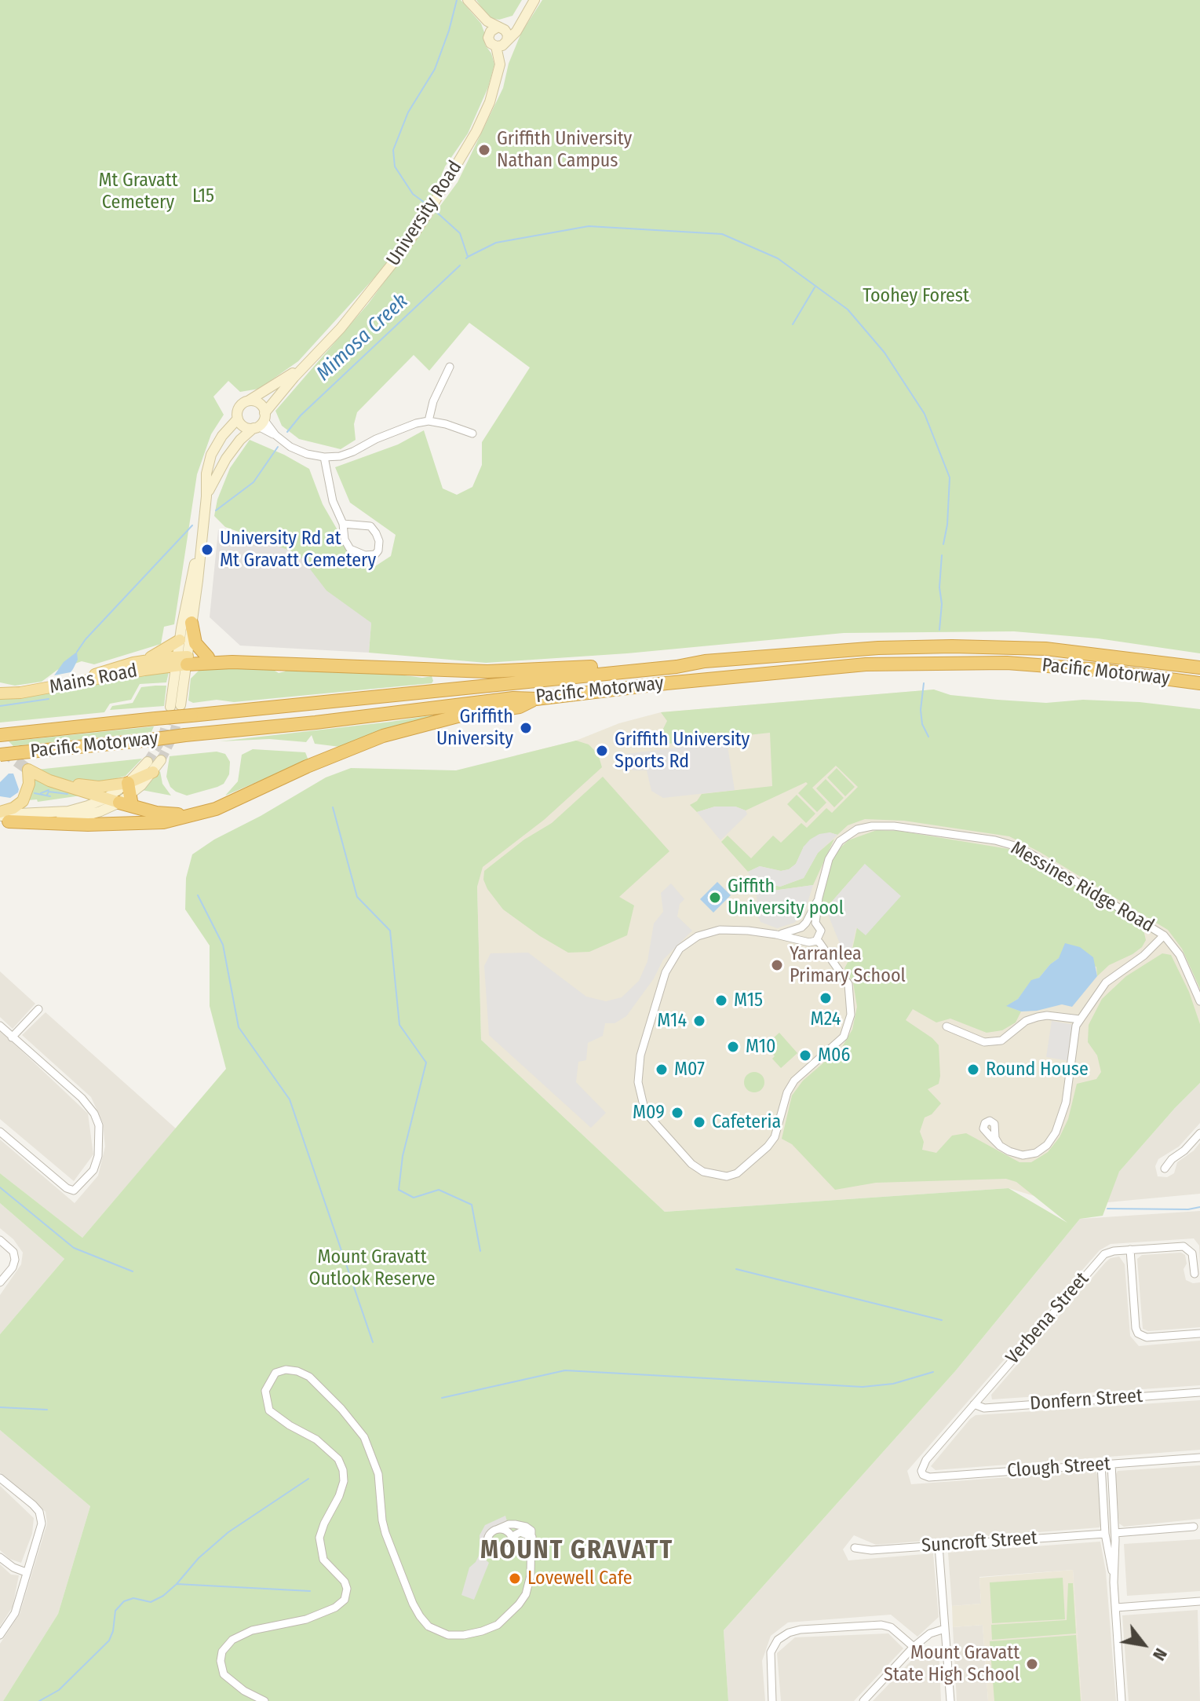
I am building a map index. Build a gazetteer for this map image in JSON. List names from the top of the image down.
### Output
{
  "streets": {
    "highway": ["Pacific Motorway"],
    "main road": ["Mains Road"],
    "street": [
      "University Road",
      "Messines Ridge Road",
      "Verbena Street",
      "Donfern Street",
      "Clough Street",
      "Suncroft Street"
    ]
  },
  "crossings": [
    ["University Road", "Mains Road"],
    ["Verbena Street", "Donfern Street"],
    ["Verbena Street", "Clough Street"]
  ],
  "districts": ["MOUNT GRAVATT"],
  "water": ["Mimosa Creek"],
  "parks": [
    "Mt Gravatt Cemetery",
    "L15",
    "Toohey Forest",
    "Mount Gravatt Outlook Reserve"
  ],
  "places": [
    "Griffith University Nathan Campus",
    "University Rd at Mt Gravatt Cemetery",
    "Griffith University",
    "Griffith University Sports Rd",
    "Giffith University pool",
    "Yarranlea Primary School",
    "M24",
    "M15",
    "M14",
    "M10",
    "M06",
    "M07",
    "Round House",
    "M09",
    "Cafeteria",
    "Lovewell Cafe",
    "Mount Gravatt State High School"
  ],
  "north": "bottom right"
}
